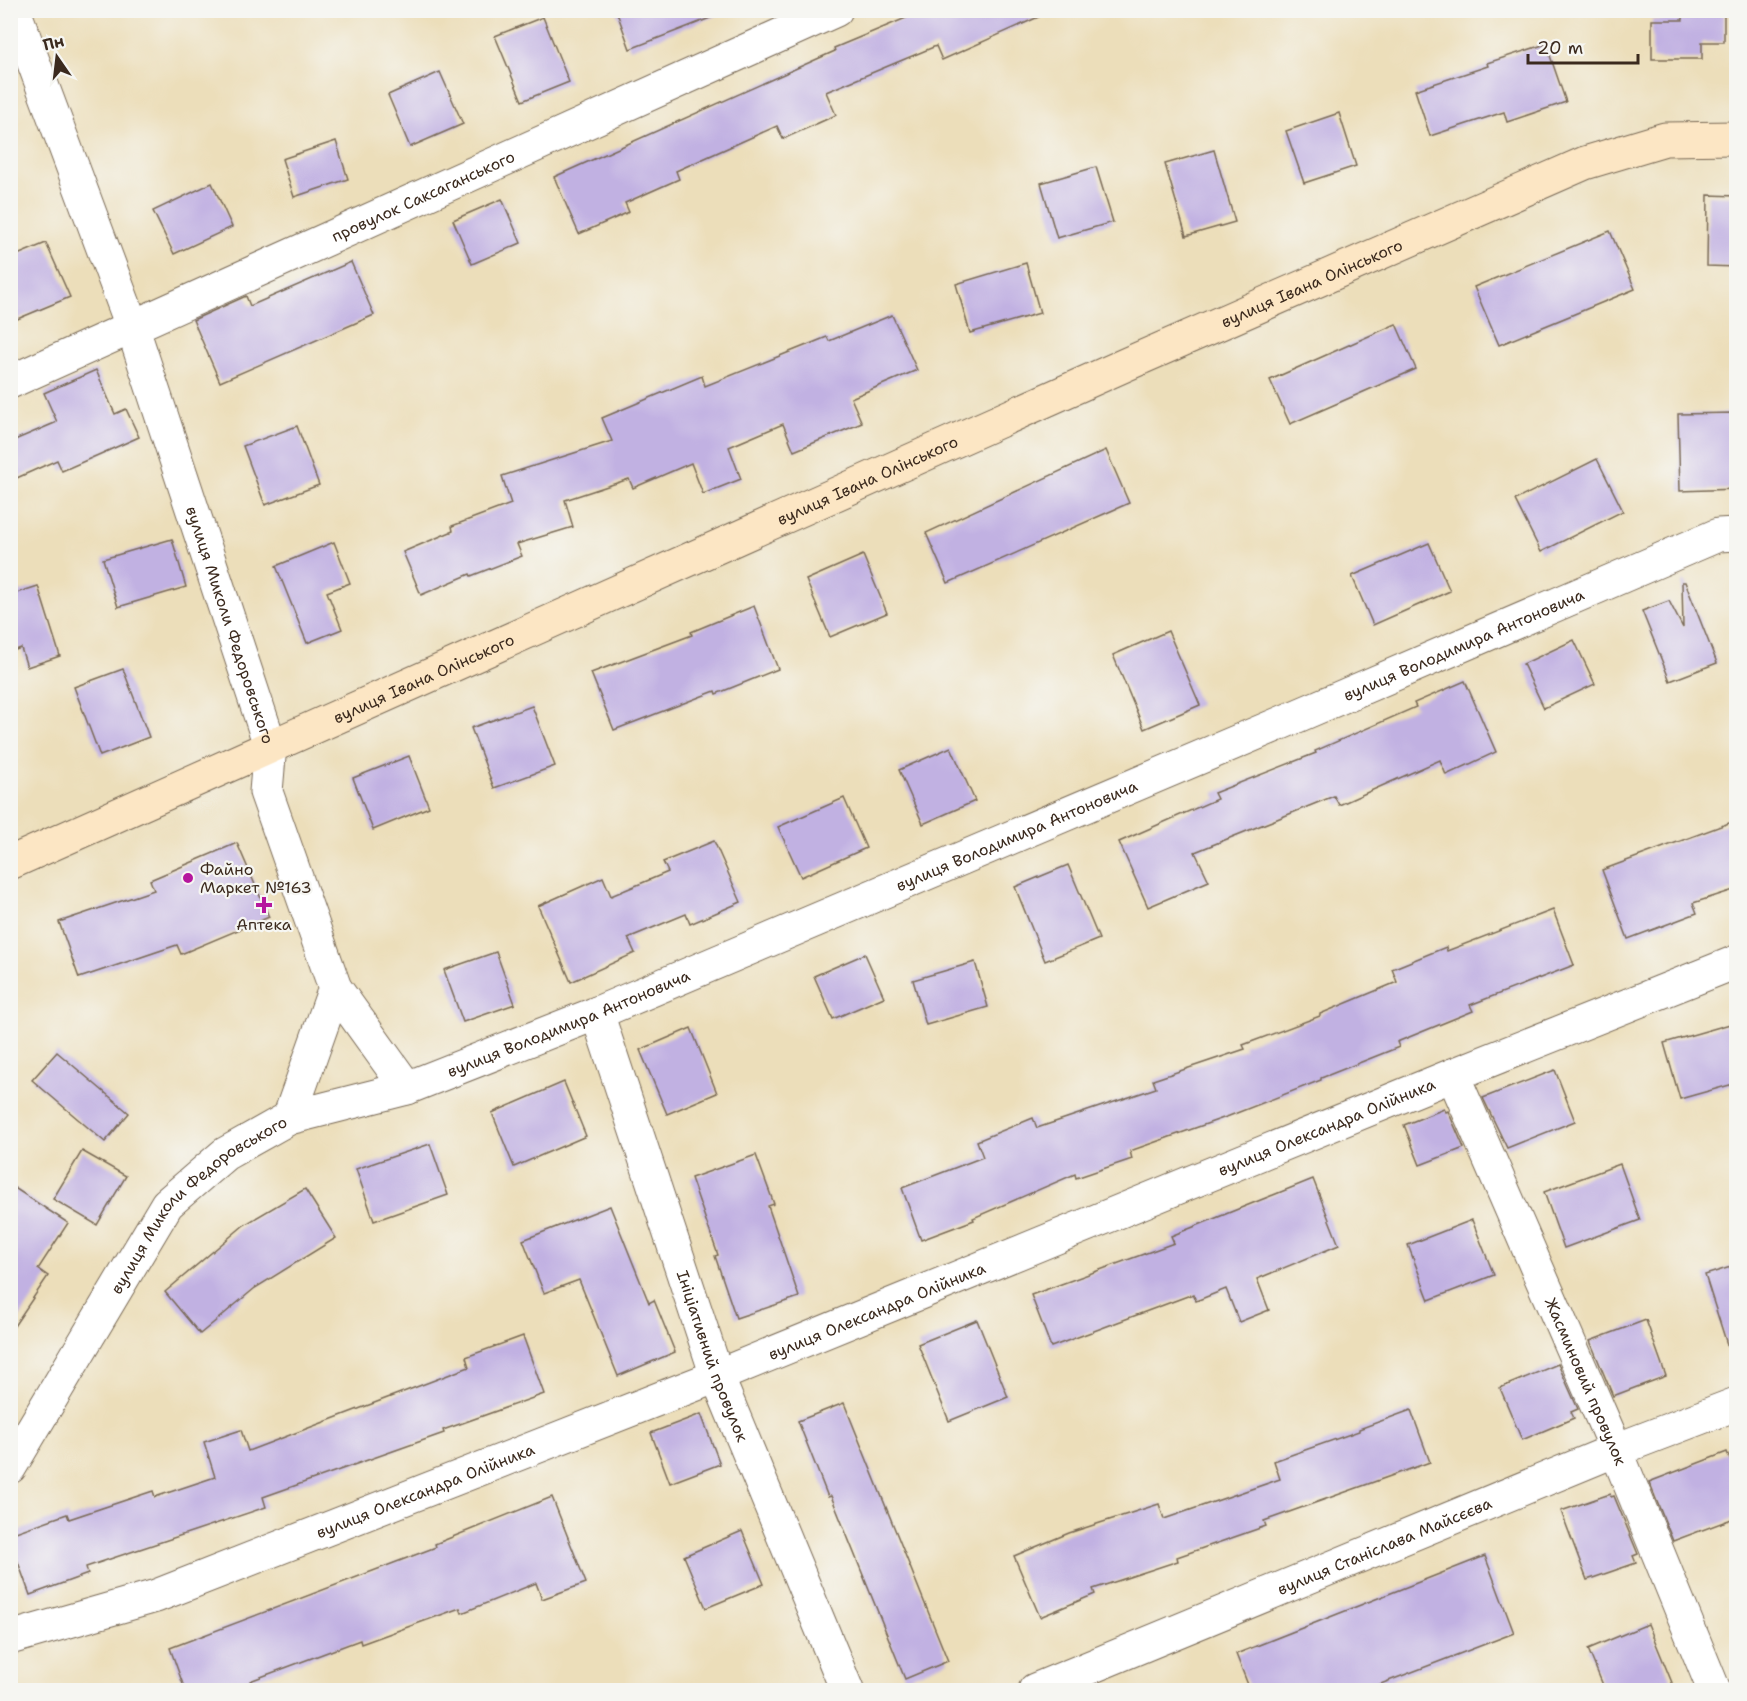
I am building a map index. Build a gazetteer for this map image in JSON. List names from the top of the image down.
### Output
{
  "streets": {
    "street": [
      "провулок Саксаганського",
      "вулиця Івана Олінського",
      "вулиця Миколи Федоровського",
      "вулиця Володимира Антоновича",
      "вулиця Олександра Олійника",
      "Ініціативний провулок",
      "Жасминовий провулок",
      "вулиця Станіслава Майсєєва"
    ]
  },
  "crossings": [
    ["провулок Саксаганського", "вулиця Миколи Федоровського"],
    ["вулиця Івана Олінського", "вулиця Миколи Федоровського"],
    ["вулиця Миколи Федоровського", "вулиця Володимира Антоновича"],
    ["вулиця Володимира Антоновича", "Ініціативний провулок"],
    ["вулиця Олександра Олійника", "Ініціативний провулок"],
    ["вулиця Олександра Олійника", "Жасминовий провулок"],
    ["Жасминовий провулок", "вулиця Станіслава Майсєєва"]
  ],
  "places": {
    "other": ["Файно Маркет №163"],
    "health": ["Аптека"]
  },
  "scale_bar": "20 m",
  "north": "top"
}
